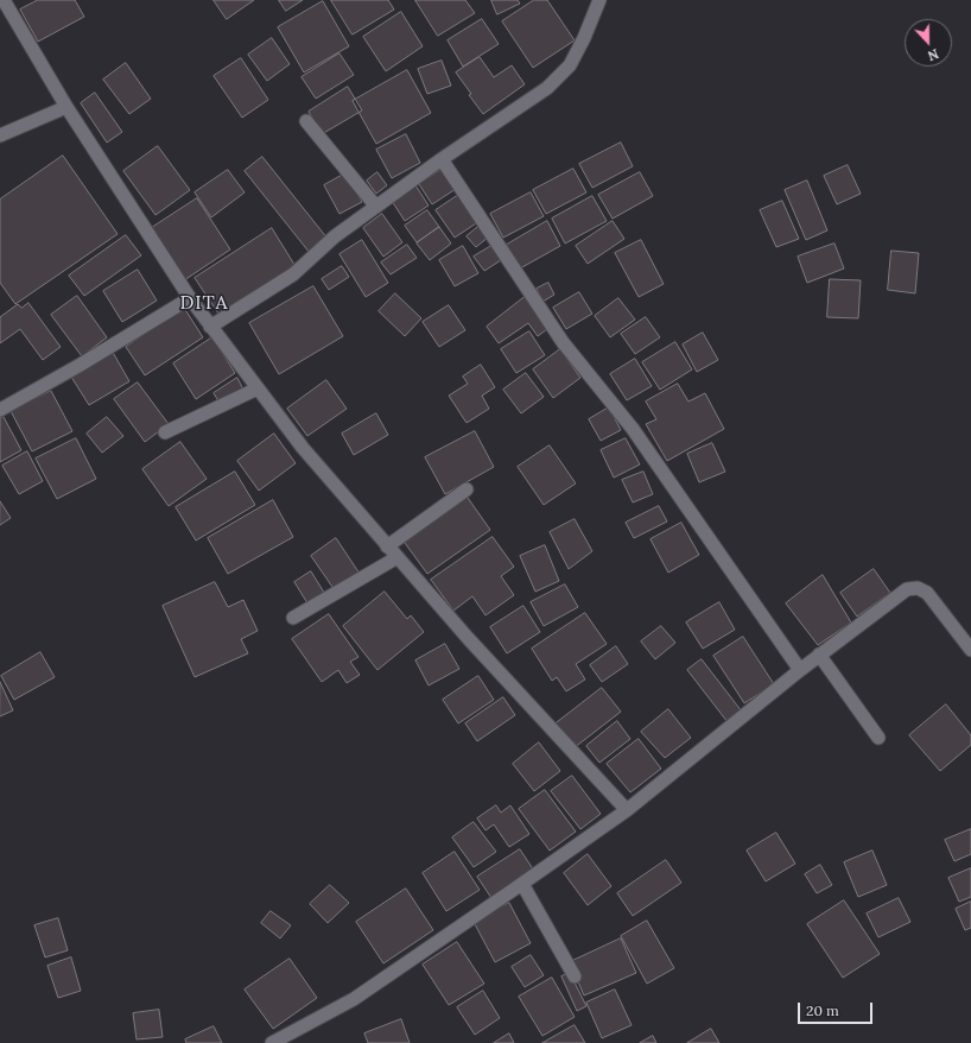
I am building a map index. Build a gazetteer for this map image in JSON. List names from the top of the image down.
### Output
{
  "districts": ["DITA"],
  "scale_bar": "20 m",
  "north": "bottom"
}
